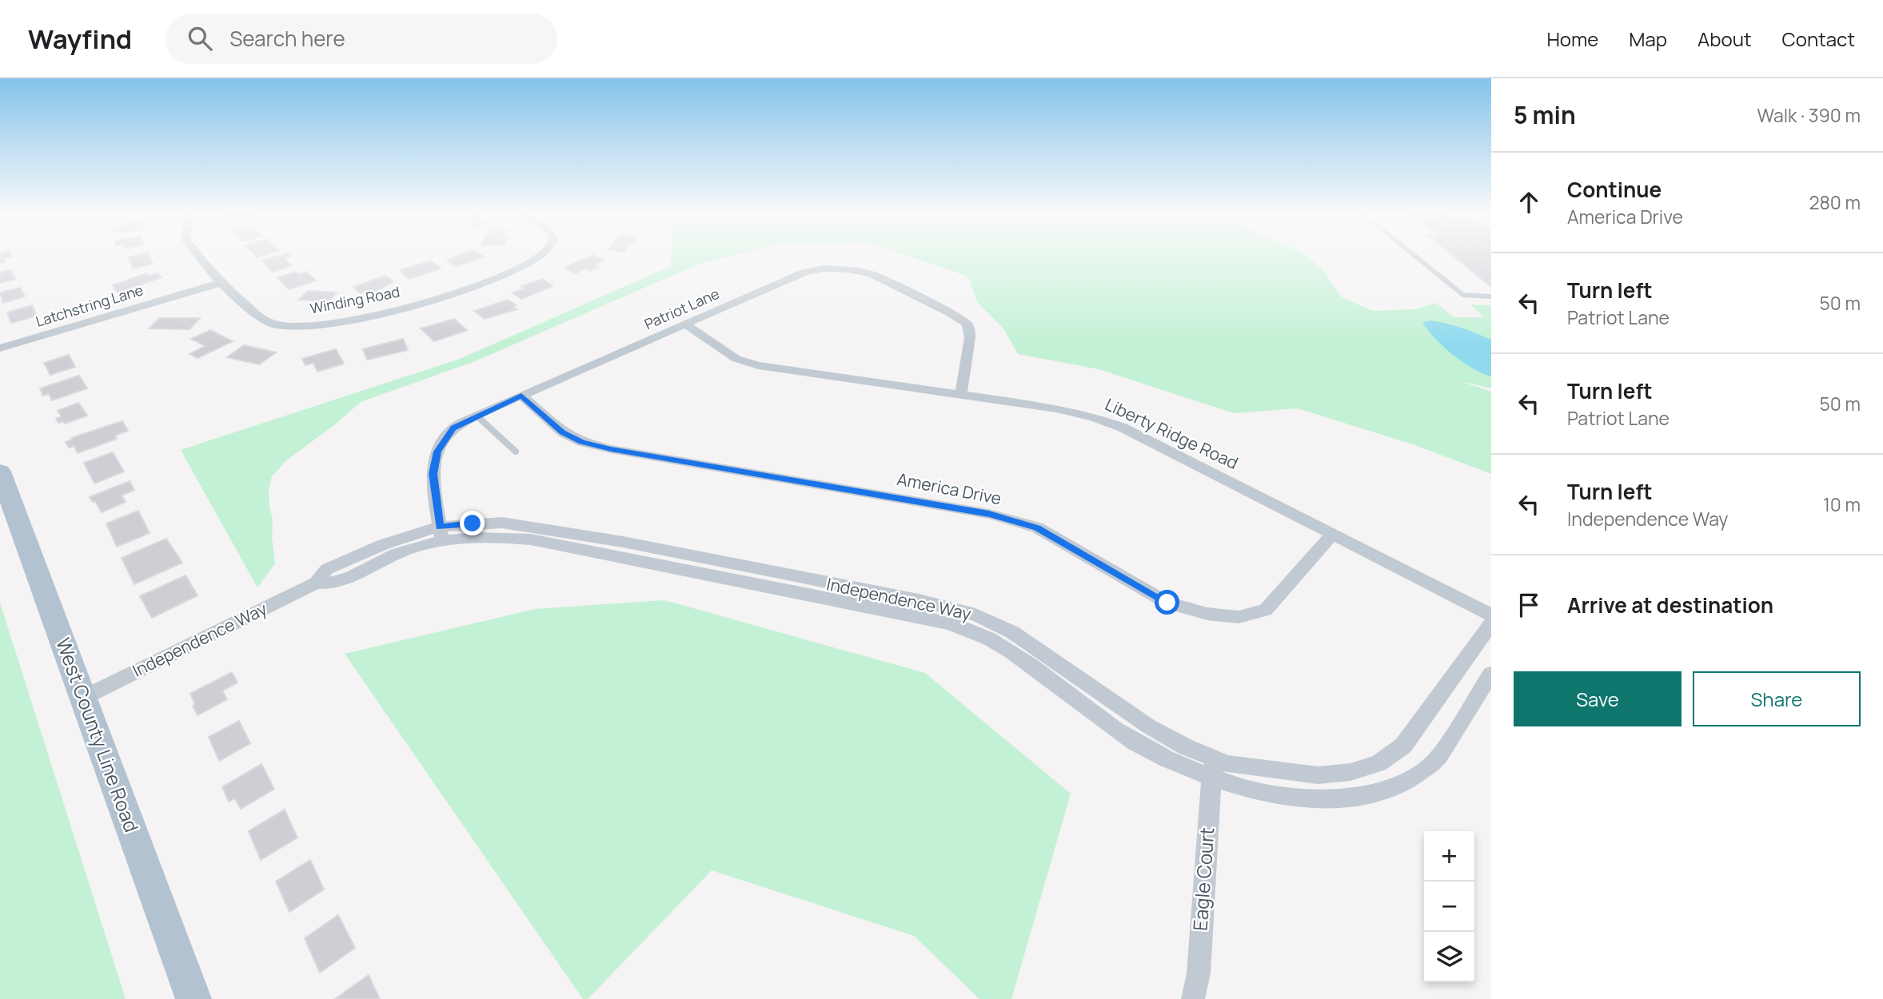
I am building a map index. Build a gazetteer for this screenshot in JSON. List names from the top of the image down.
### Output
{
  "streets": {
    "main road": ["West County Line Road"],
    "street": [
      "Winding Road",
      "Latchstring Lane",
      "Patriot Lane",
      "Liberty Ridge Road",
      "America Drive",
      "Independence Way",
      "Eagle Court"
    ]
  },
  "crossings": [
    ["Winding Road", "Latchstring Lane"],
    ["Patriot Lane", "Liberty Ridge Road"],
    ["Patriot Lane", "America Drive"],
    ["Patriot Lane", "Independence Way"],
    ["Liberty Ridge Road", "America Drive"],
    ["Independence Way", "West County Line Road"],
    ["Independence Way", "Eagle Court"]
  ],
  "page": {
    "header": "Wayfind",
    "search": "Search here",
    "nav": [
      "Home",
      "Map",
      "About",
      "Contact"
    ],
    "heading": ["5 min", "Walk · 390 m"],
    "list": [
      ["Continue", "America Drive", "280 m"],
      ["Turn left", "Patriot Lane", "50 m"],
      ["Turn left", "Patriot Lane", "50 m"],
      ["Turn left", "Independence Way", "10 m"],
      "Arrive at destination"
    ],
    "buttons": ["Save", "Share"],
    "map_buttons": ["+", "−"]
  }
}
